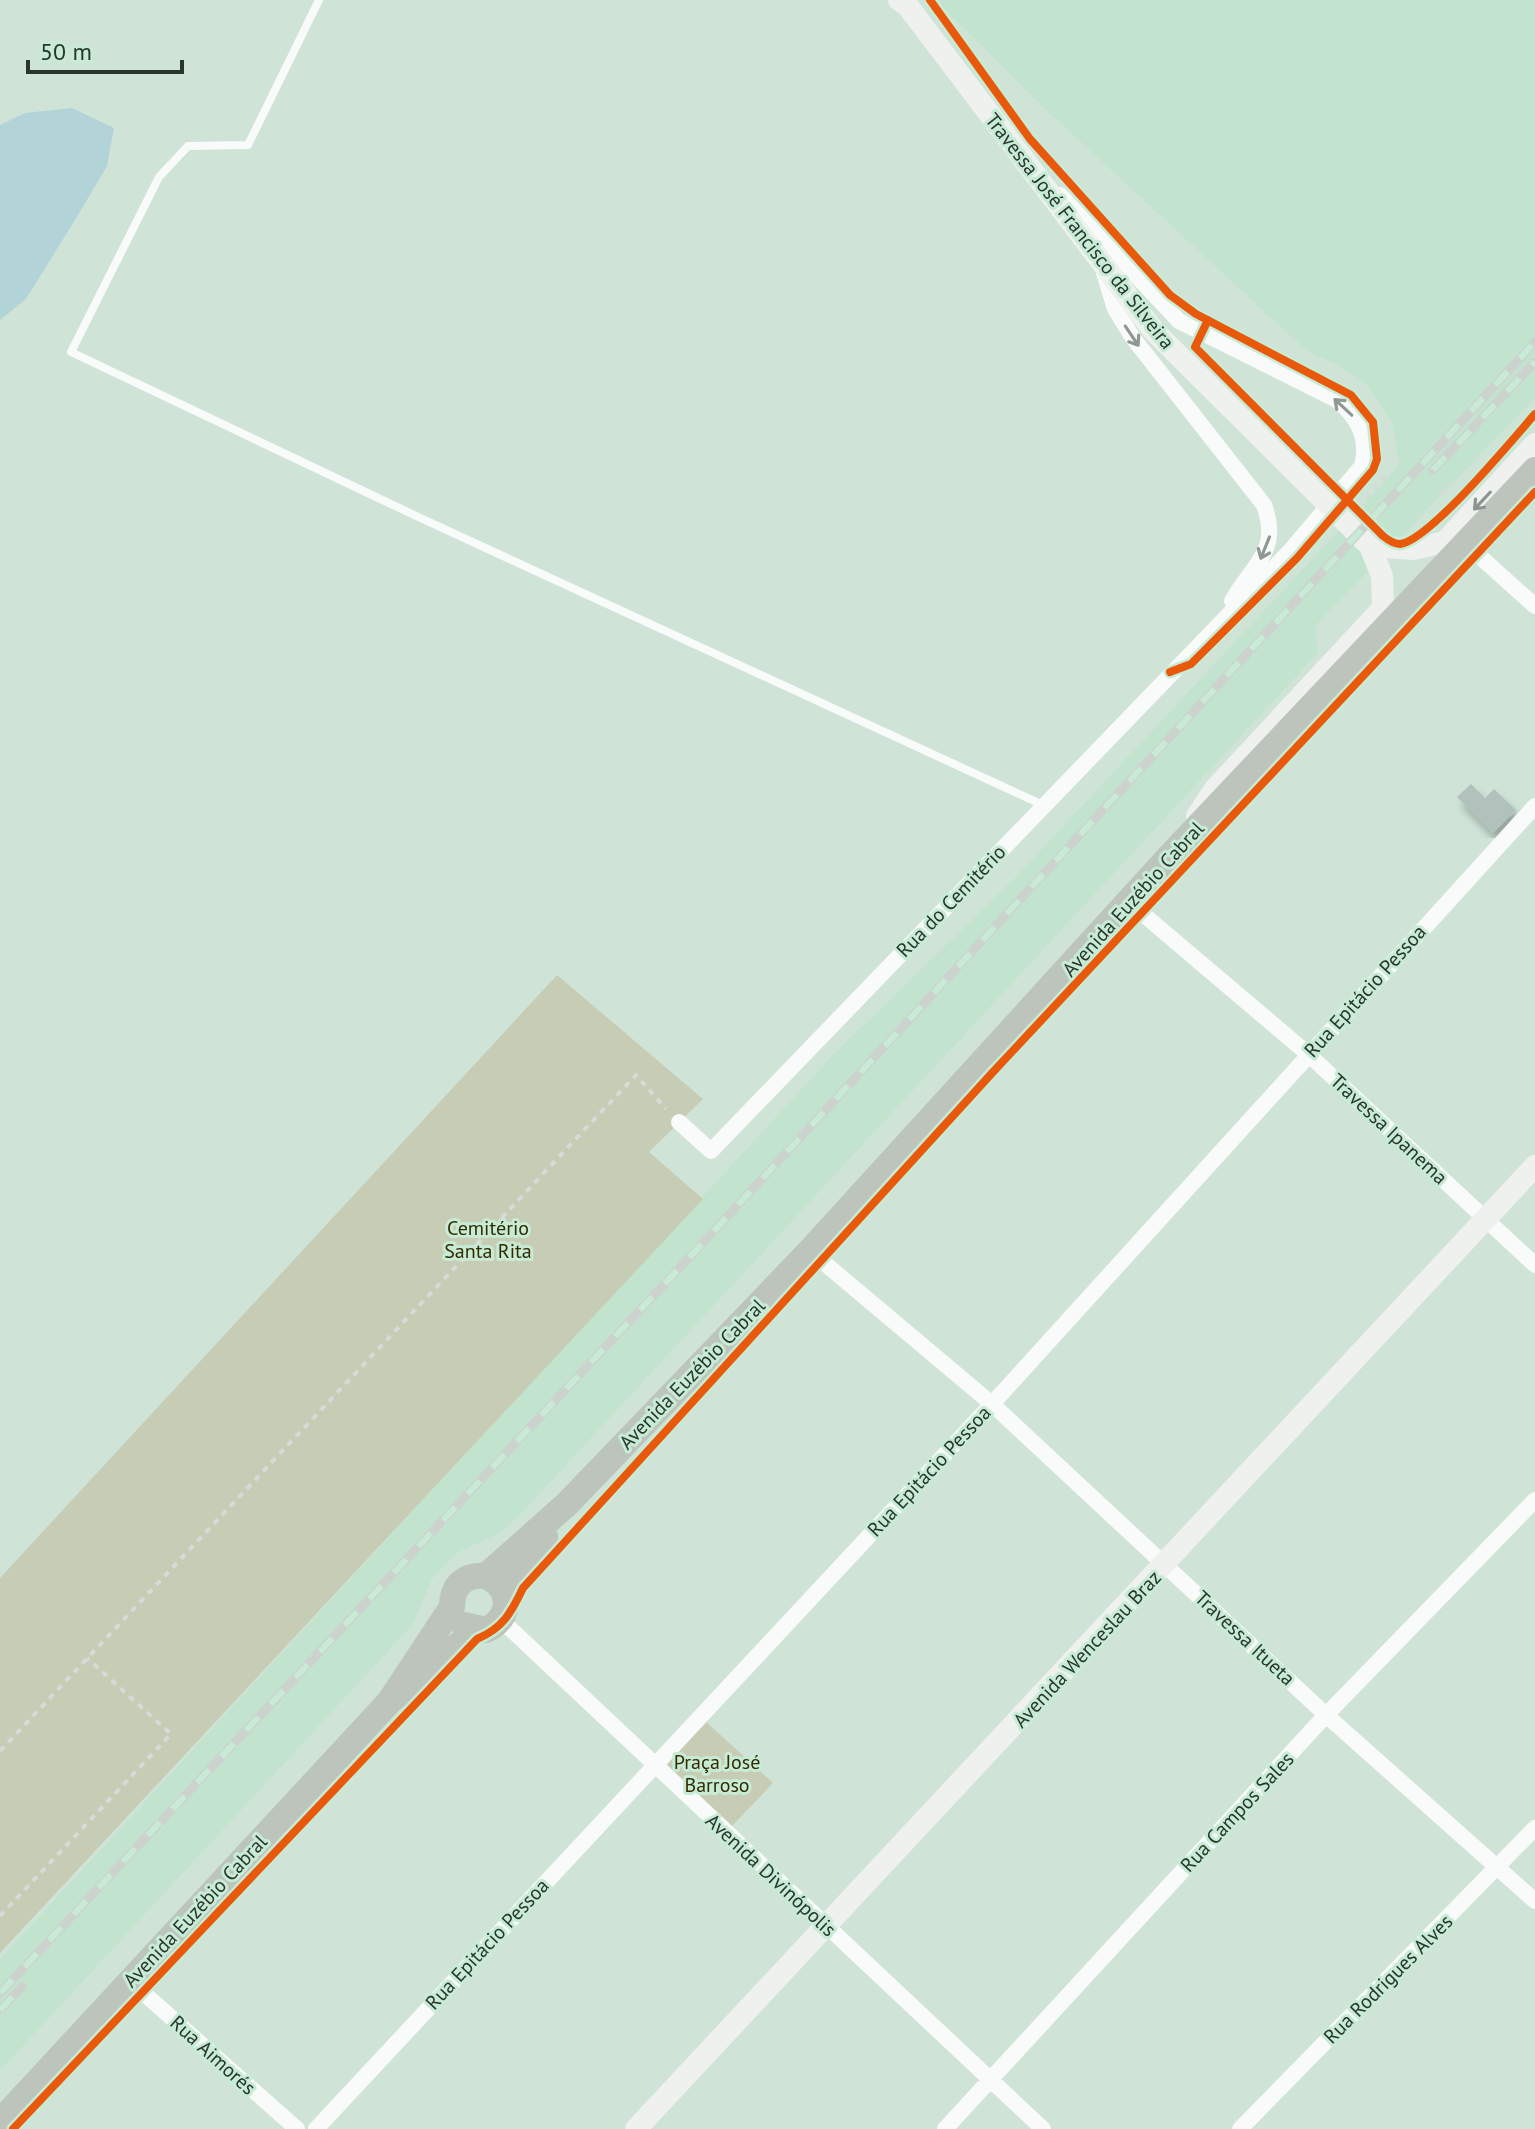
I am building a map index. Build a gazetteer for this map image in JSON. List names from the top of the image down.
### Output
{
  "streets": {
    "main road": ["Avenida Euzébio Cabral"],
    "street": [
      "Travessa José Francisco da Silveira",
      "Rua do Cemitério",
      "Rua Epitácio Pessoa",
      "Travessa Ipanema",
      "Travessa Itueta",
      "Avenida Wenceslau Braz",
      "Rua Campos Sales",
      "Avenida Divinópolis",
      "Rua Rodrigues Alves",
      "Rua Aimorés"
    ]
  },
  "crossings": [
    ["Travessa José Francisco da Silveira", "Avenida Euzébio Cabral"],
    ["Travessa José Francisco da Silveira", "Rua do Cemitério"],
    ["Avenida Euzébio Cabral", "Travessa Ipanema"],
    ["Avenida Euzébio Cabral", "Travessa Itueta"],
    ["Avenida Euzébio Cabral", "Avenida Divinópolis"],
    ["Avenida Euzébio Cabral", "Rua Aimorés"],
    ["Rua Epitácio Pessoa", "Travessa Ipanema"],
    ["Rua Epitácio Pessoa", "Travessa Itueta"],
    ["Rua Epitácio Pessoa", "Avenida Divinópolis"],
    ["Travessa Ipanema", "Avenida Wenceslau Braz"],
    ["Travessa Itueta", "Avenida Wenceslau Braz"],
    ["Travessa Itueta", "Rua Campos Sales"],
    ["Travessa Itueta", "Rua Rodrigues Alves"],
    ["Avenida Wenceslau Braz", "Avenida Divinópolis"],
    ["Rua Campos Sales", "Avenida Divinópolis"]
  ],
  "parks": ["Cemitério Santa Rita", "Praça José Barroso"],
  "scale_bar": "50 m"
}
